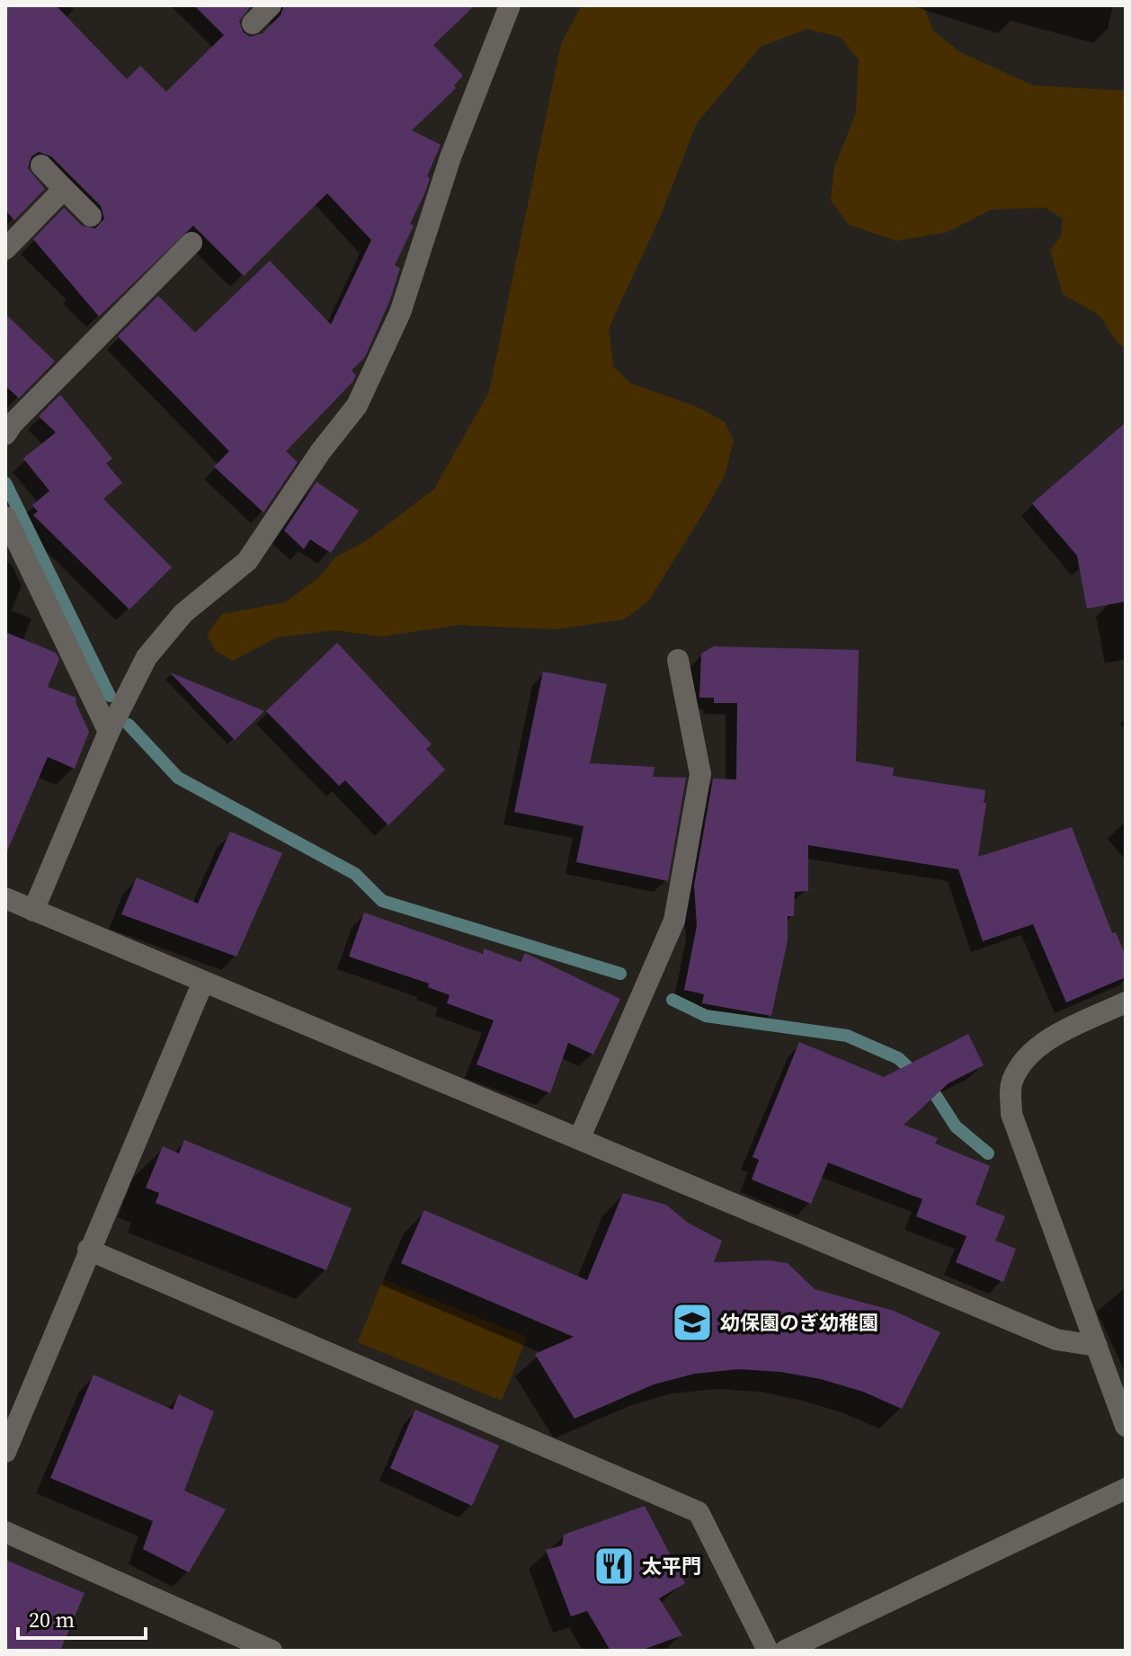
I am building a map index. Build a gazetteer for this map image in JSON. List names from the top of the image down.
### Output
{
  "places": {
    "school or university": ["幼保園のぎ幼稚園"],
    "restaurant": ["太平門"]
  },
  "scale_bar": "20 m"
}
